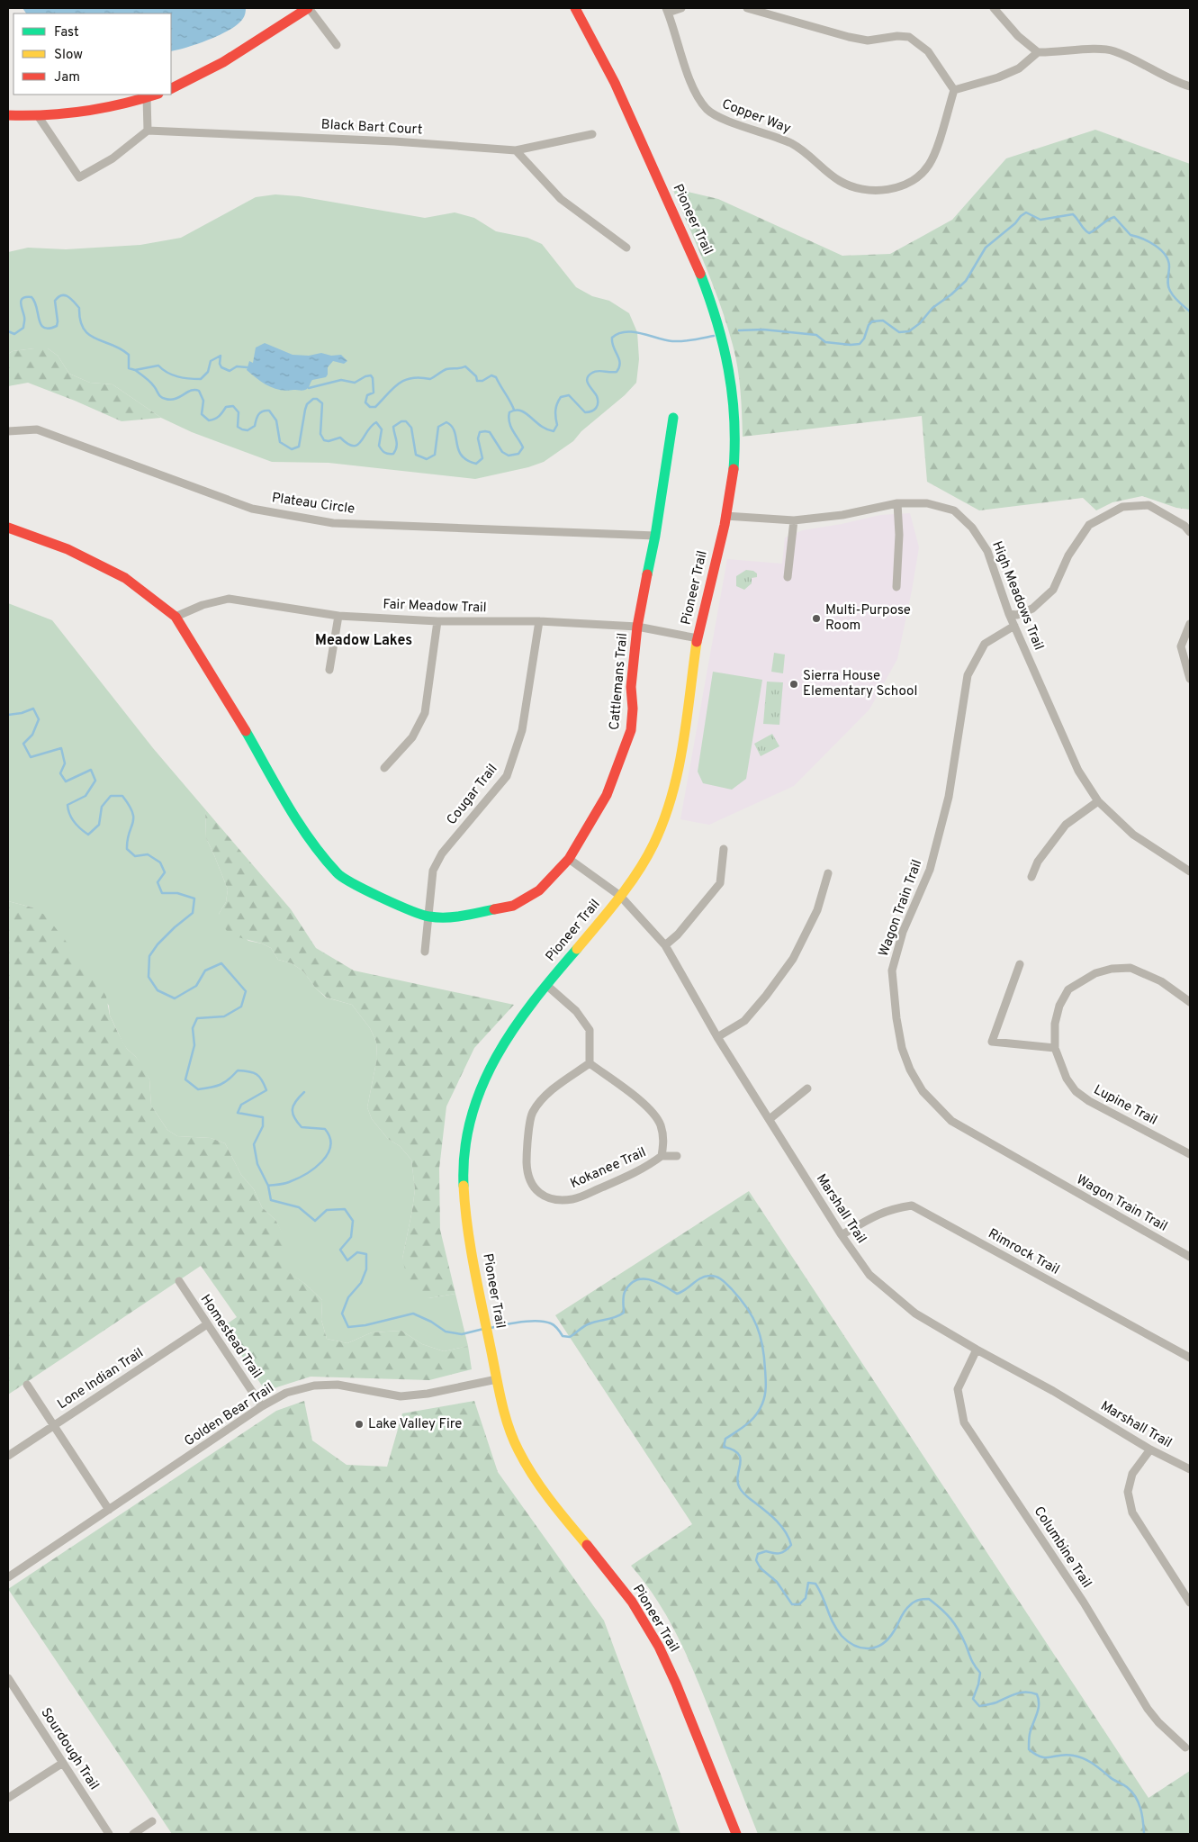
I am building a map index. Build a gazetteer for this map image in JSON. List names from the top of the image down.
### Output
{
  "streets": {
    "main road": ["Pioneer Trail", "Cattlemans Trail"],
    "street": [
      "Copper Way",
      "Black Bart Court",
      "Plateau Circle",
      "High Meadows Trail",
      "Fair Meadow Trail",
      "Cougar Trail",
      "Wagon Train Trail",
      "Lupine Trail",
      "Kokanee Trail",
      "Marshall Trail",
      "Rimrock Trail",
      "Homestead Trail",
      "Lone Indian Trail",
      "Golden Bear Trail",
      "Columbine Trail",
      "Sourdough Trail"
    ]
  },
  "crossings": [
    ["Pioneer Trail", "High Meadows Trail"],
    ["Pioneer Trail", "Fair Meadow Trail"],
    ["Pioneer Trail", "Marshall Trail"],
    ["Pioneer Trail", "Golden Bear Trail"],
    ["Plateau Circle", "Cattlemans Trail"],
    ["High Meadows Trail", "Wagon Train Trail"],
    ["Fair Meadow Trail", "Cattlemans Trail"],
    ["Fair Meadow Trail", "Cougar Trail"],
    ["Cattlemans Trail", "Cougar Trail"],
    ["Cattlemans Trail", "Marshall Trail"],
    ["Marshall Trail", "Rimrock Trail"],
    ["Marshall Trail", "Columbine Trail"],
    ["Homestead Trail", "Lone Indian Trail"],
    ["Homestead Trail", "Golden Bear Trail"]
  ],
  "districts": ["Meadow Lakes"],
  "places": ["Multi-Purpose Room", "Sierra House Elementary School", "Lake Valley Fire"],
  "legend": ["Fast", "Slow", "Jam"]
}
